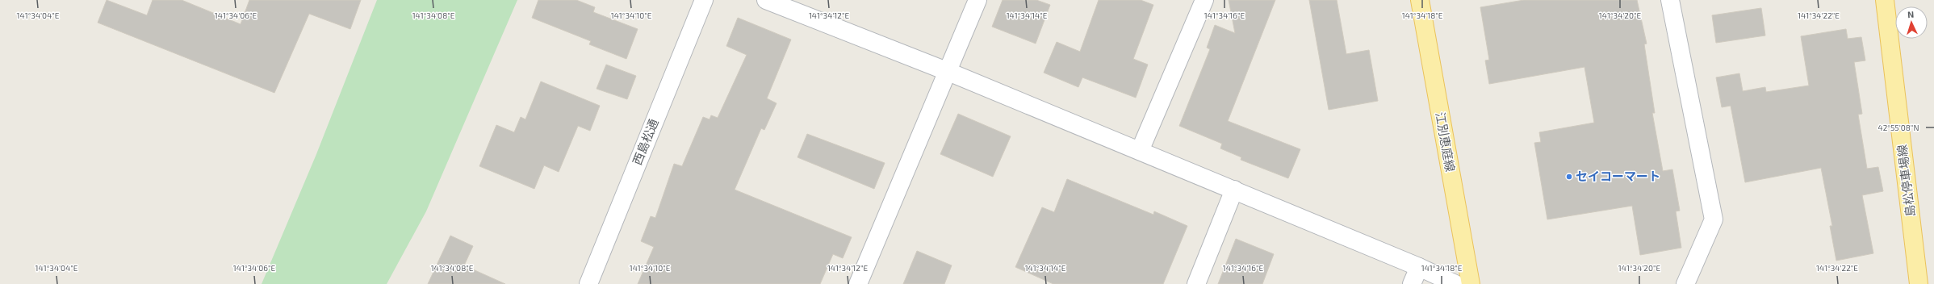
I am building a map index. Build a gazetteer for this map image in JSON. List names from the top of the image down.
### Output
{
  "streets": {
    "main road": ["江別恵庭線", "島松停車場線"],
    "street": ["西島松通"]
  },
  "places": ["セイコーマート"],
  "north": "top",
  "coordinates": [
    "141°34'04\"E",
    "141°34'06\"E",
    "141°34'08\"E",
    "141°34'10\"E",
    "141°34'12\"E",
    "141°34'14\"E",
    "141°34'16\"E",
    "141°34'18\"E",
    "141°34'20\"E",
    "141°34'22\"E",
    "42°55'08\"N"
  ]
}
